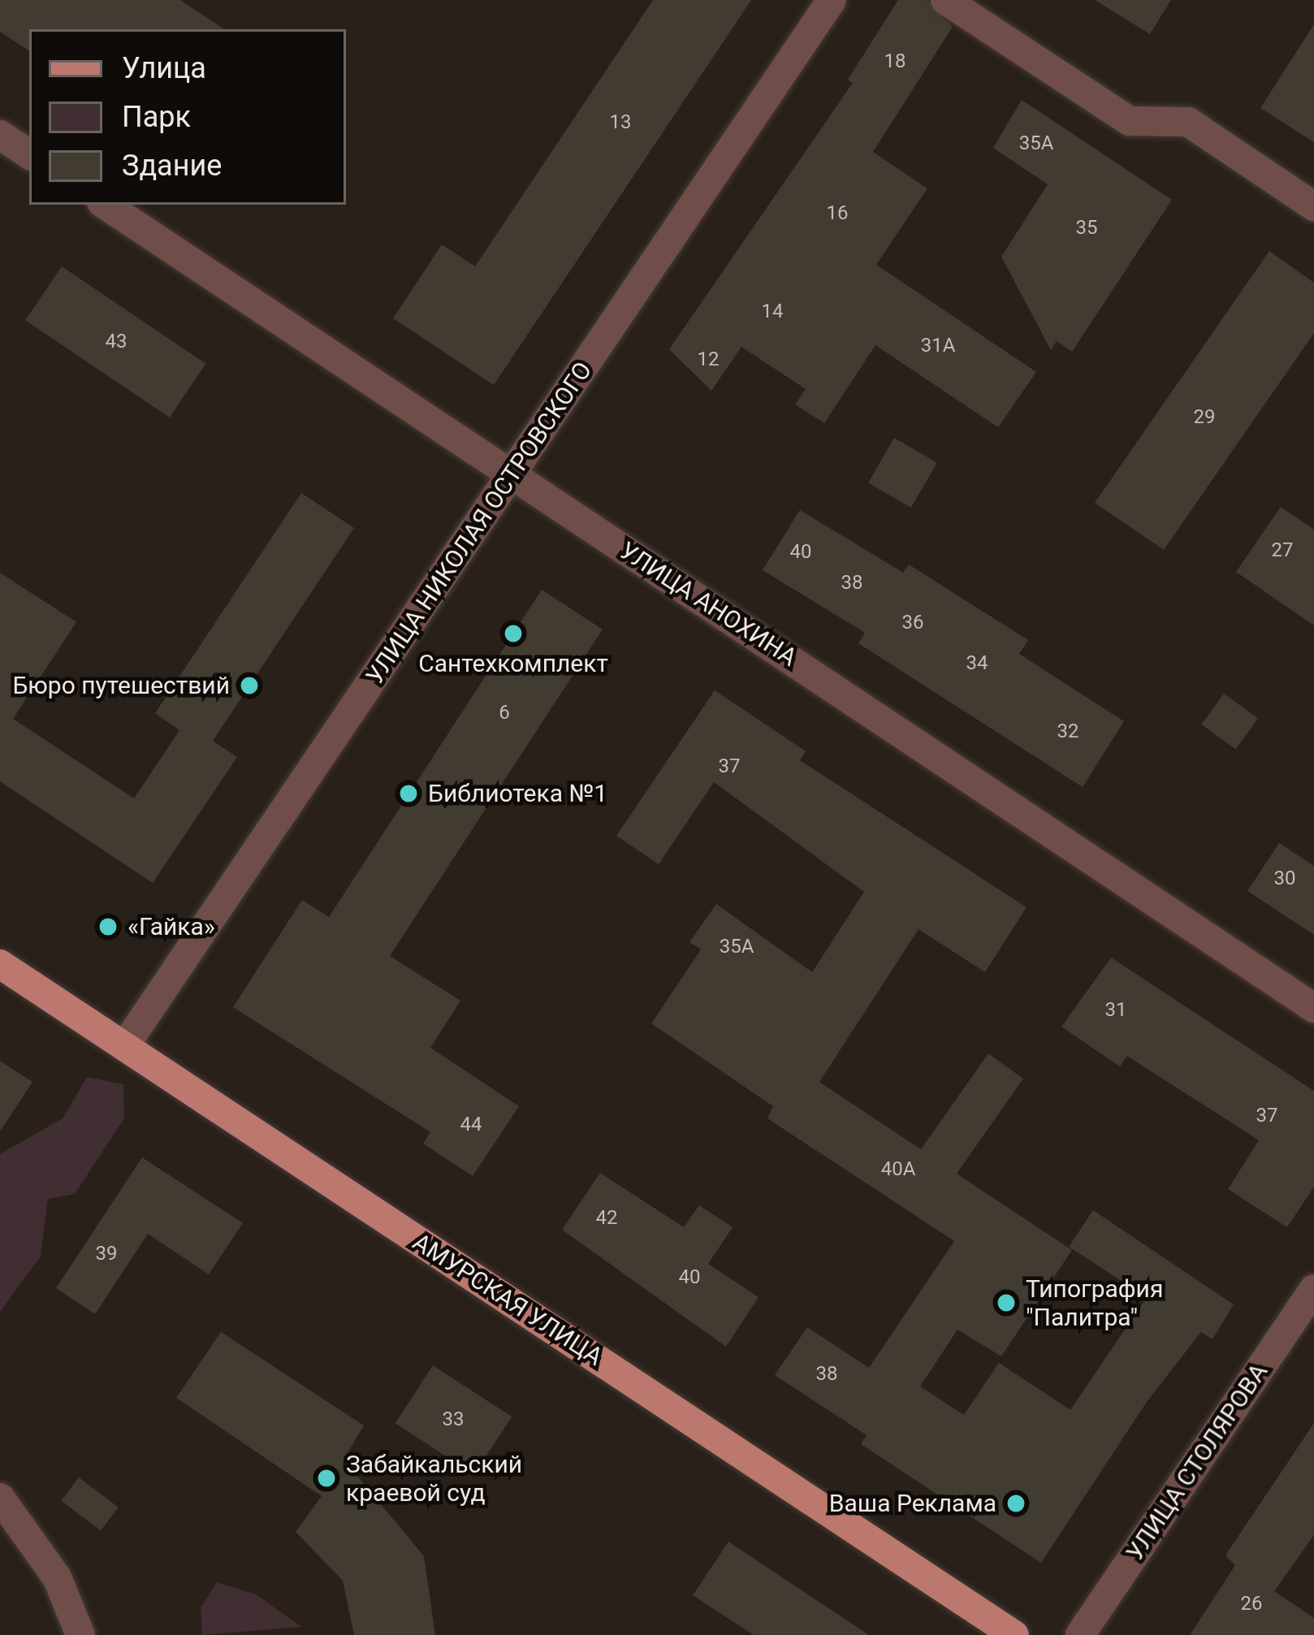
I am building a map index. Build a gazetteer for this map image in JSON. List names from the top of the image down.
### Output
{
  "streets": {
    "main road": ["АМУРСКАЯ УЛИЦА"],
    "street": ["УЛИЦА НИКОЛАЯ ОСТРОВСКОГО", "УЛИЦА АНОХИНА", "УЛИЦА СТОЛЯРОВА"]
  },
  "crossings": [
    ["УЛИЦА НИКОЛАЯ ОСТРОВСКОГО", "УЛИЦА АНОХИНА"],
    ["УЛИЦА НИКОЛАЯ ОСТРОВСКОГО", "АМУРСКАЯ УЛИЦА"]
  ],
  "places": [
    "Сантехкомплект",
    "Бюро путешествий",
    "Библиотека №1",
    "«Гайка»",
    "Типография \"Палитра\"",
    "Забайкальский краевой суд",
    "Ваша Реклама"
  ],
  "house_numbers": [
    "18",
    "13",
    "35А",
    "16",
    "35",
    "14",
    "43",
    "31А",
    "12",
    "29",
    "27",
    "40",
    "38",
    "36",
    "34",
    "6",
    "32",
    "37",
    "30",
    "35А",
    "31",
    "37",
    "44",
    "40А",
    "42",
    "39",
    "40",
    "38",
    "33",
    "26"
  ],
  "legend": ["Улица", "Парк", "Здание"]
}
